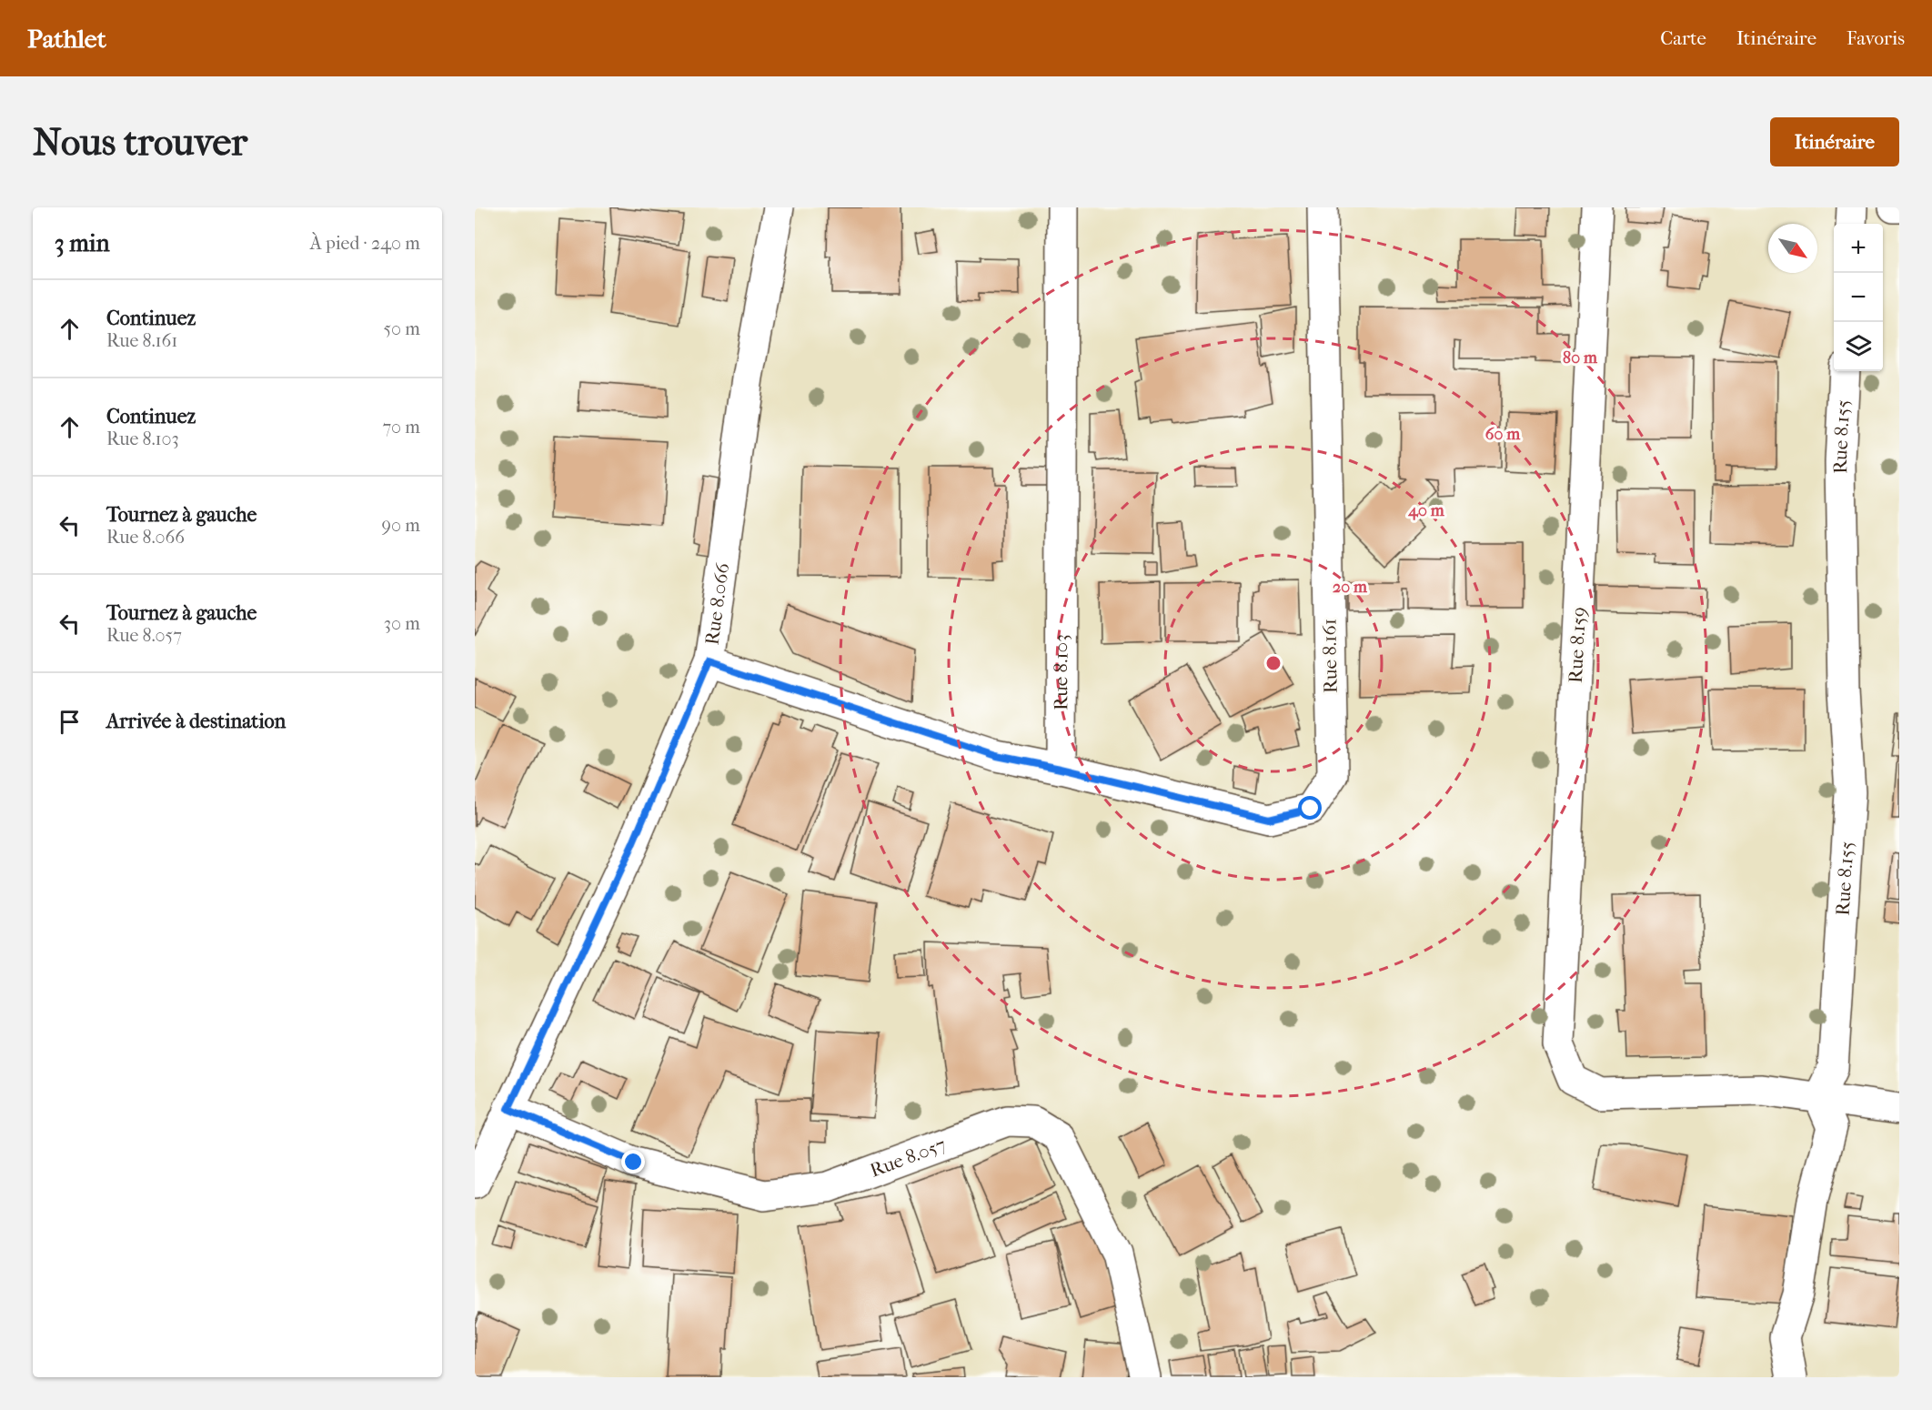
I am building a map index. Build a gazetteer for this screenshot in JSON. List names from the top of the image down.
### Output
{
  "streets": {
    "street": [
      "Rue 8.155",
      "Rue 8.066",
      "Rue 8.159",
      "Rue 8.161",
      "Rue 8.103",
      "Rue 8.057"
    ]
  },
  "crossings": [
    ["Rue 8.155", "Rue 8.159"],
    ["Rue 8.066", "Rue 8.057"],
    ["Rue 8.161", "Rue 8.103"]
  ],
  "north": "bottom right",
  "page": {
    "header": "Pathlet",
    "nav": ["Carte", "Itinéraire", "Favoris"],
    "buttons": "Itinéraire",
    "title": "Nous trouver",
    "heading": ["3 min", "À pied · 240 m"],
    "map_buttons": ["+", "−"],
    "list": [
      ["Continuez", "Rue 8.161", "50 m"],
      ["Continuez", "Rue 8.103", "70 m"],
      ["Tournez à gauche", "Rue 8.066", "90 m"],
      ["Tournez à gauche", "Rue 8.057", "30 m"],
      "Arrivée à destination"
    ]
  },
  "rings": [
    "80 m",
    "60 m",
    "40 m",
    "20 m"
  ]
}
